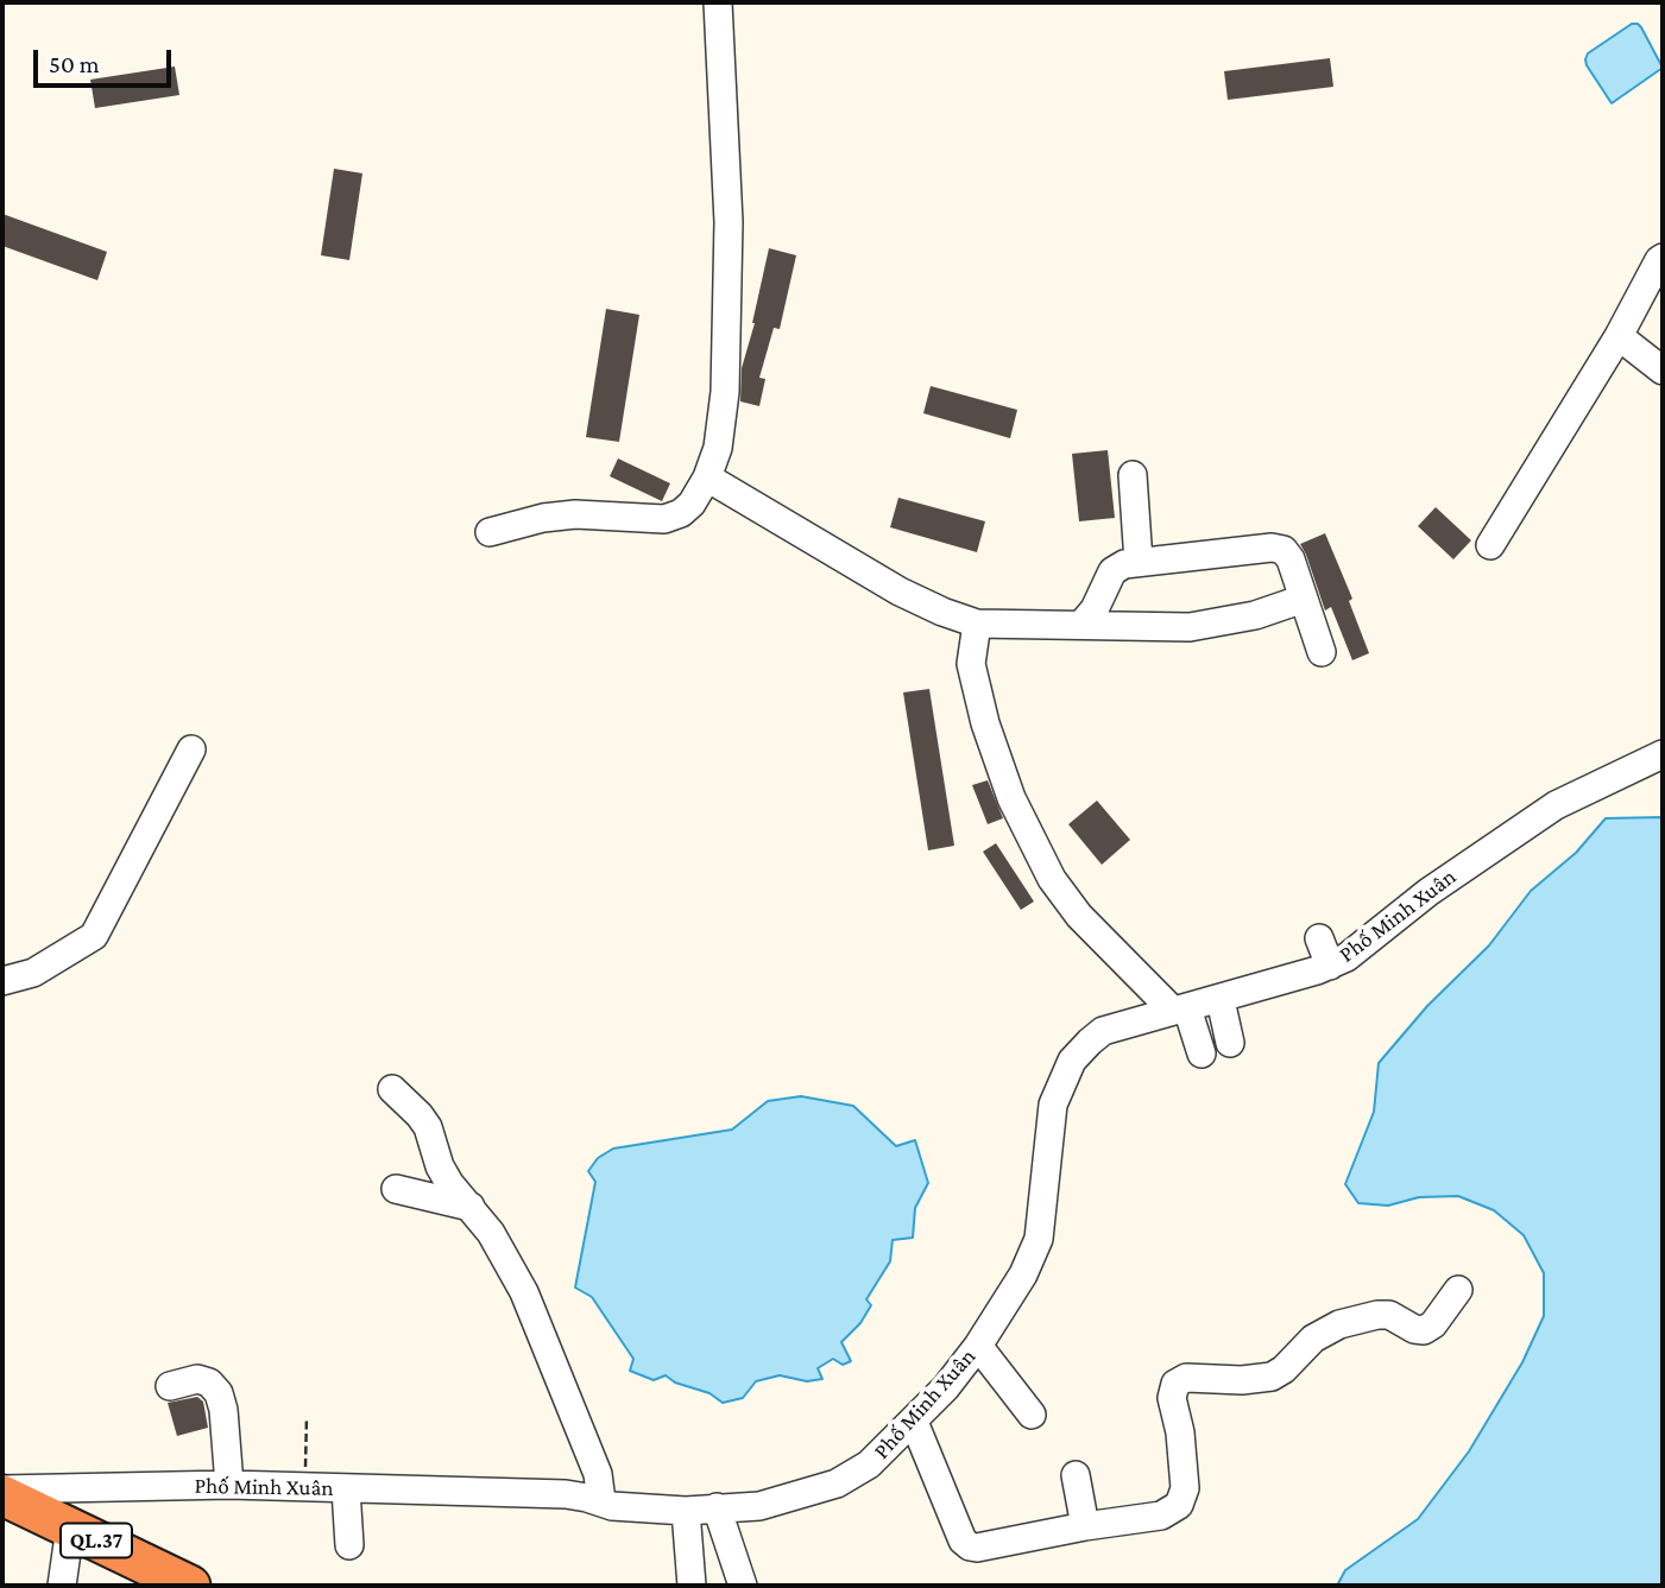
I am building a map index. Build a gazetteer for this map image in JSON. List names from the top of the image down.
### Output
{
  "streets": {
    "highway": ["QL.37"],
    "street": ["Phố Minh Xuân"]
  },
  "crossings": [
    ["Phố Minh Xuân", "QL.37"]
  ],
  "scale_bar": "50 m"
}
